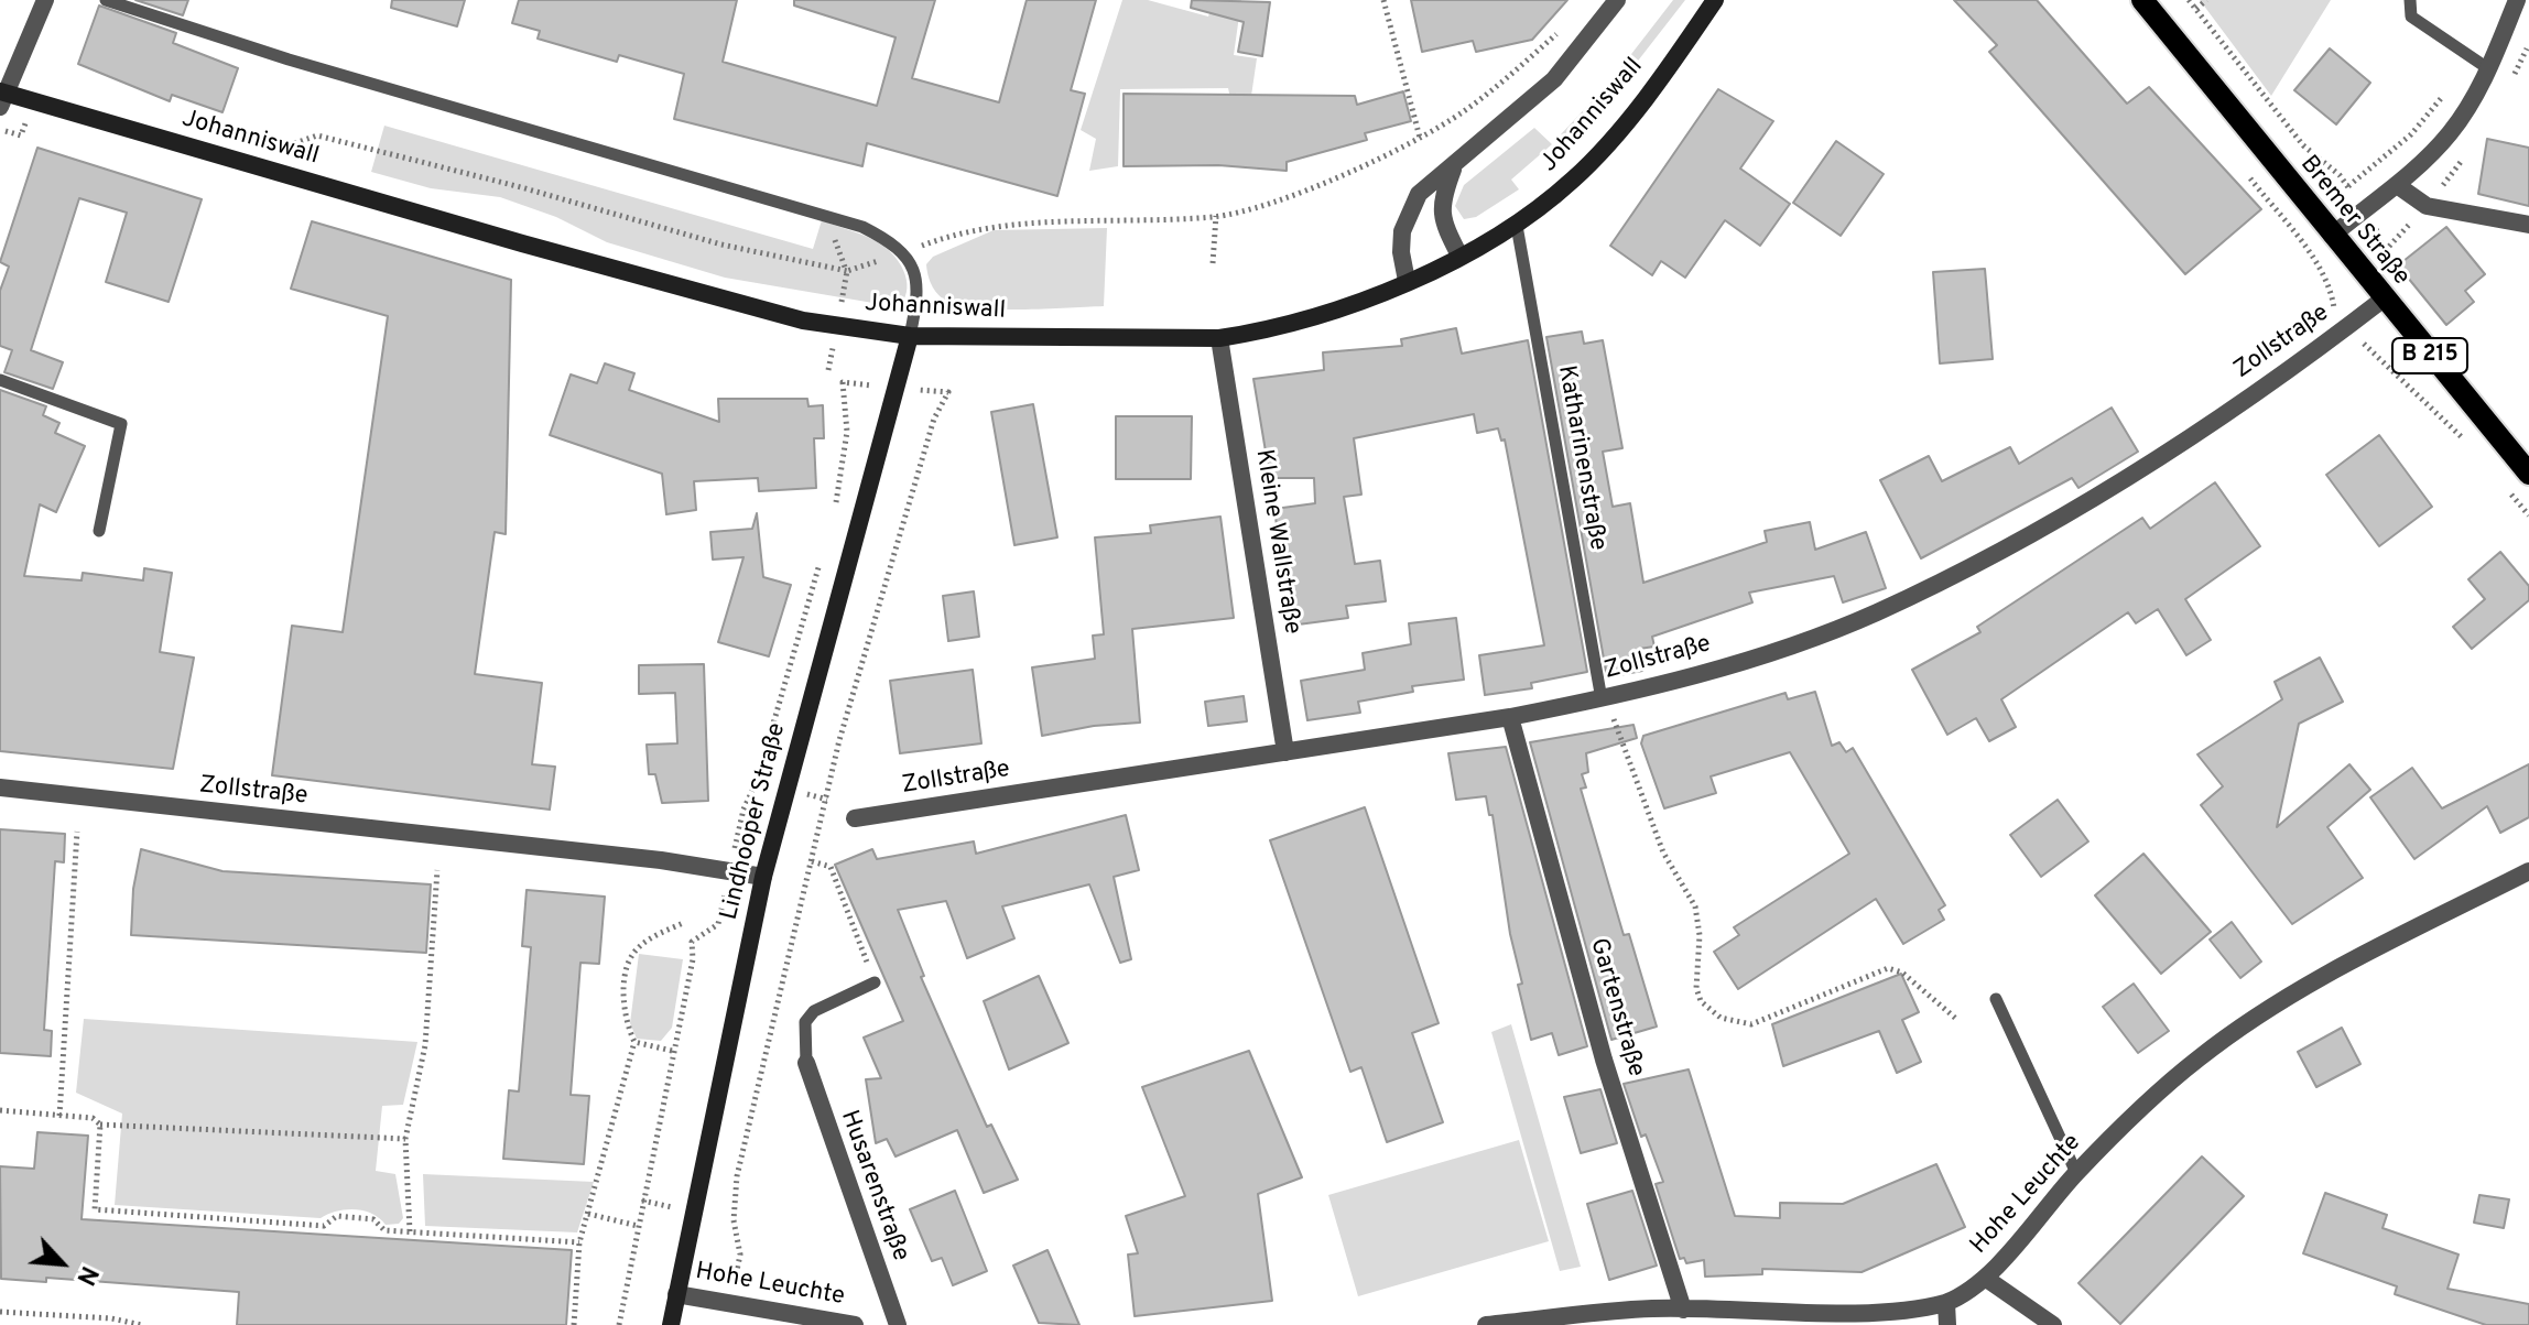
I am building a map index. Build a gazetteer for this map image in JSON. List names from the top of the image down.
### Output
{
  "streets": {
    "main road": [
      "Johanniswall",
      "Bremer Straße",
      "B 215",
      "Lindhooper Straße"
    ],
    "street": [
      "Zollstraße",
      "Kleine Wallstraße",
      "Gartenstraße",
      "Husarenstraße",
      "Hohe Leuchte"
    ],
    "lane": ["Katharinenstraße"]
  },
  "crossings": [
    ["Johanniswall", "Katharinenstraße"],
    ["Johanniswall", "Kleine Wallstraße"],
    ["Johanniswall", "Lindhooper Straße"],
    ["Bremer Straße", "Zollstraße"],
    ["Zollstraße", "Katharinenstraße"],
    ["Zollstraße", "Kleine Wallstraße"],
    ["Zollstraße", "Lindhooper Straße"],
    ["Zollstraße", "Gartenstraße"],
    ["Lindhooper Straße", "Hohe Leuchte"],
    ["Gartenstraße", "Hohe Leuchte"]
  ],
  "north": "bottom right"
}
